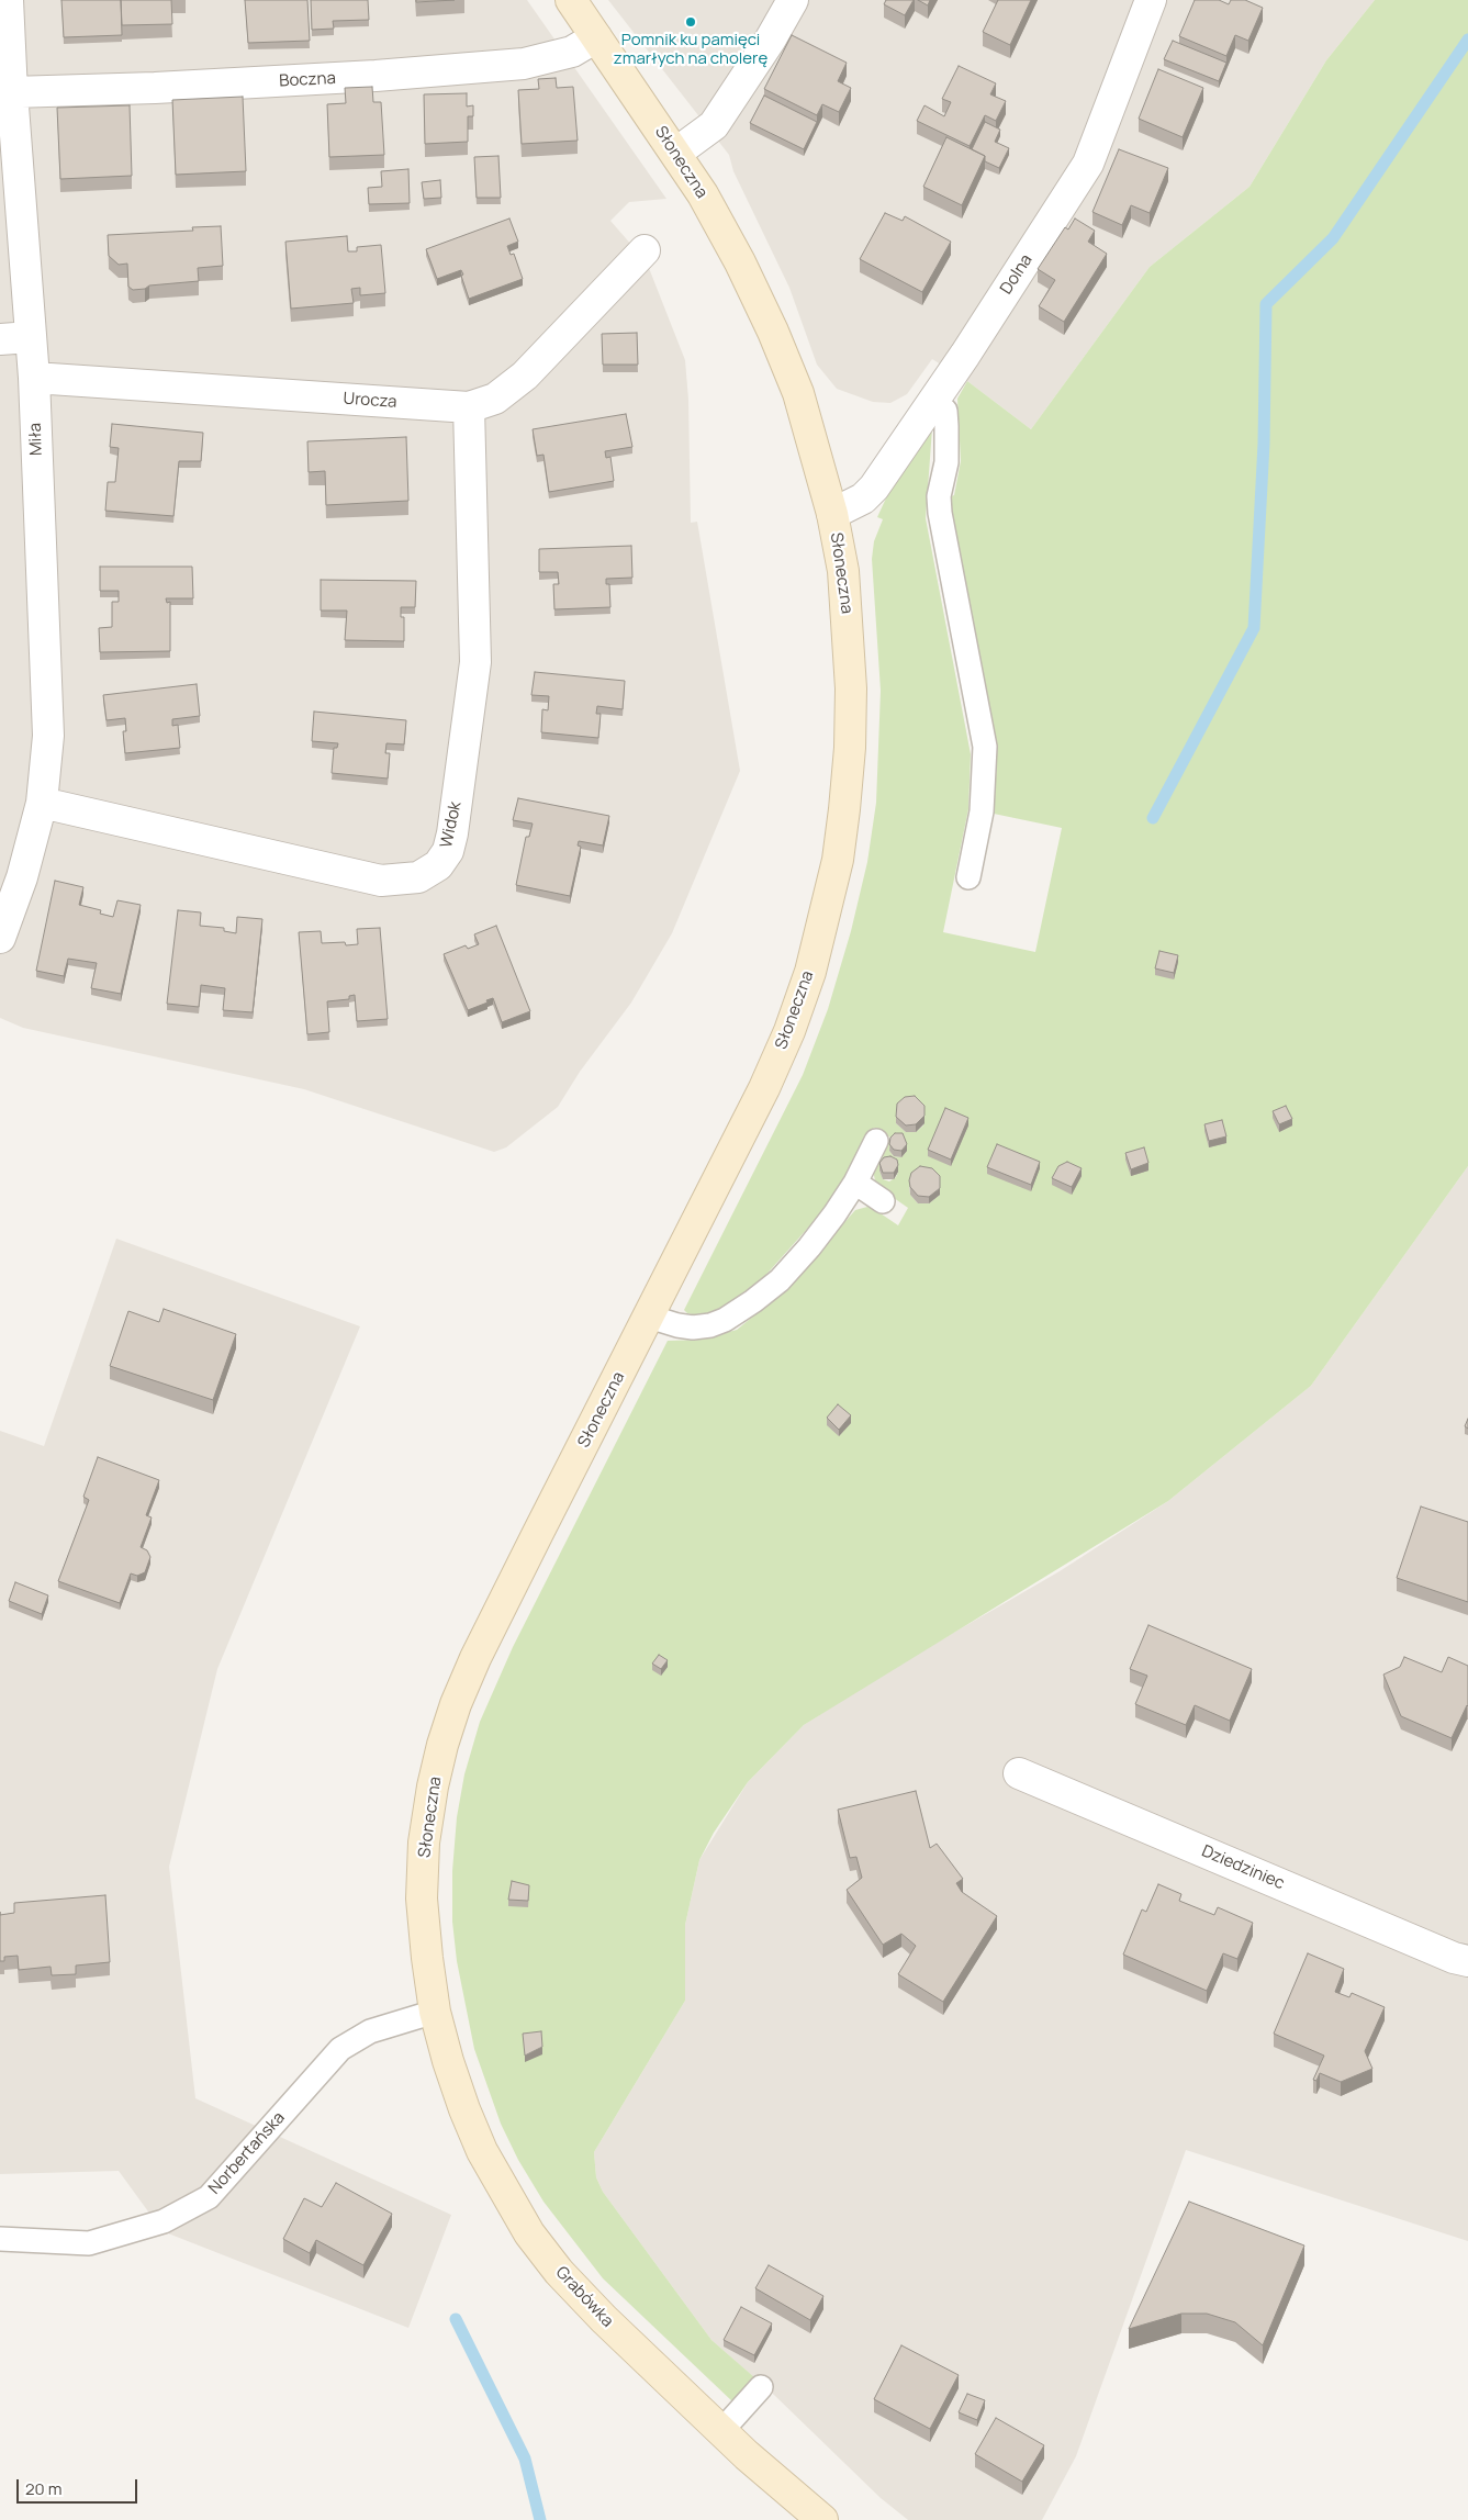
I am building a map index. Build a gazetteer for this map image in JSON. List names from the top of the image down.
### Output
{
  "streets": {
    "street": [
      "Boczna",
      "Słoneczna",
      "Dolna",
      "Urocza",
      "Miła",
      "Widok",
      "Dziedziniec",
      "Grabówka"
    ],
    "lane": ["Norbertańska"]
  },
  "crossings": [
    ["Boczna", "Słoneczna"],
    ["Boczna", "Miła"],
    ["Słoneczna", "Dolna"],
    ["Słoneczna", "Norbertańska"],
    ["Słoneczna", "Grabówka"],
    ["Urocza", "Miła"],
    ["Urocza", "Widok"],
    ["Miła", "Widok"],
    ["Norbertańska", "Grabówka"]
  ],
  "places": ["Pomnik ku pamięci zmarłych na cholerę"],
  "scale_bar": "20 m"
}
